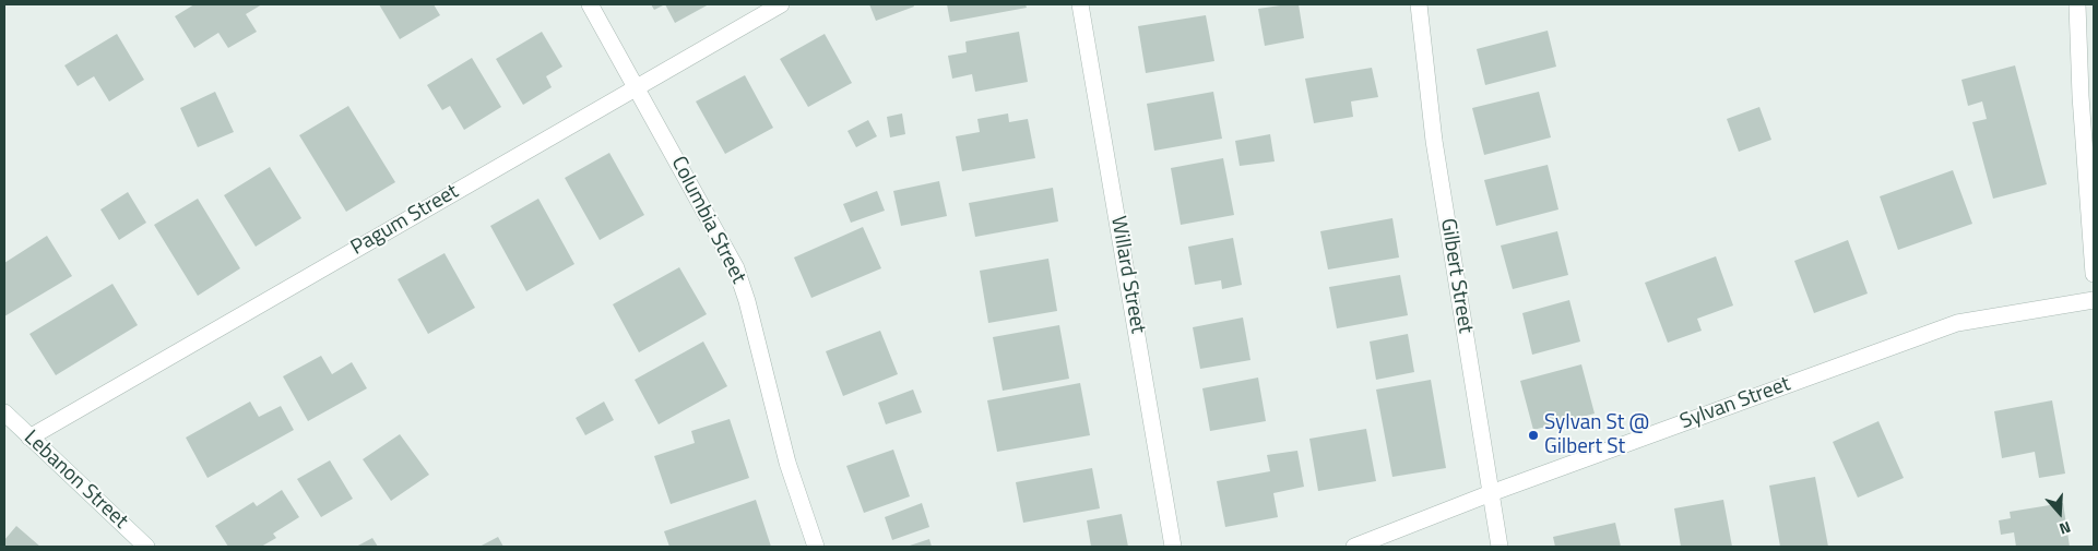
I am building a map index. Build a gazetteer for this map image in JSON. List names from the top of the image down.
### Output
{
  "streets": {
    "street": [
      "Pagum Street",
      "Columbia Street",
      "Willard Street",
      "Gilbert Street",
      "Sylvan Street",
      "Lebanon Street"
    ]
  },
  "crossings": [
    ["Pagum Street", "Columbia Street"],
    ["Pagum Street", "Lebanon Street"],
    ["Gilbert Street", "Sylvan Street"]
  ],
  "places": ["Sylvan St @ Gilbert St"],
  "north": "bottom"
}
